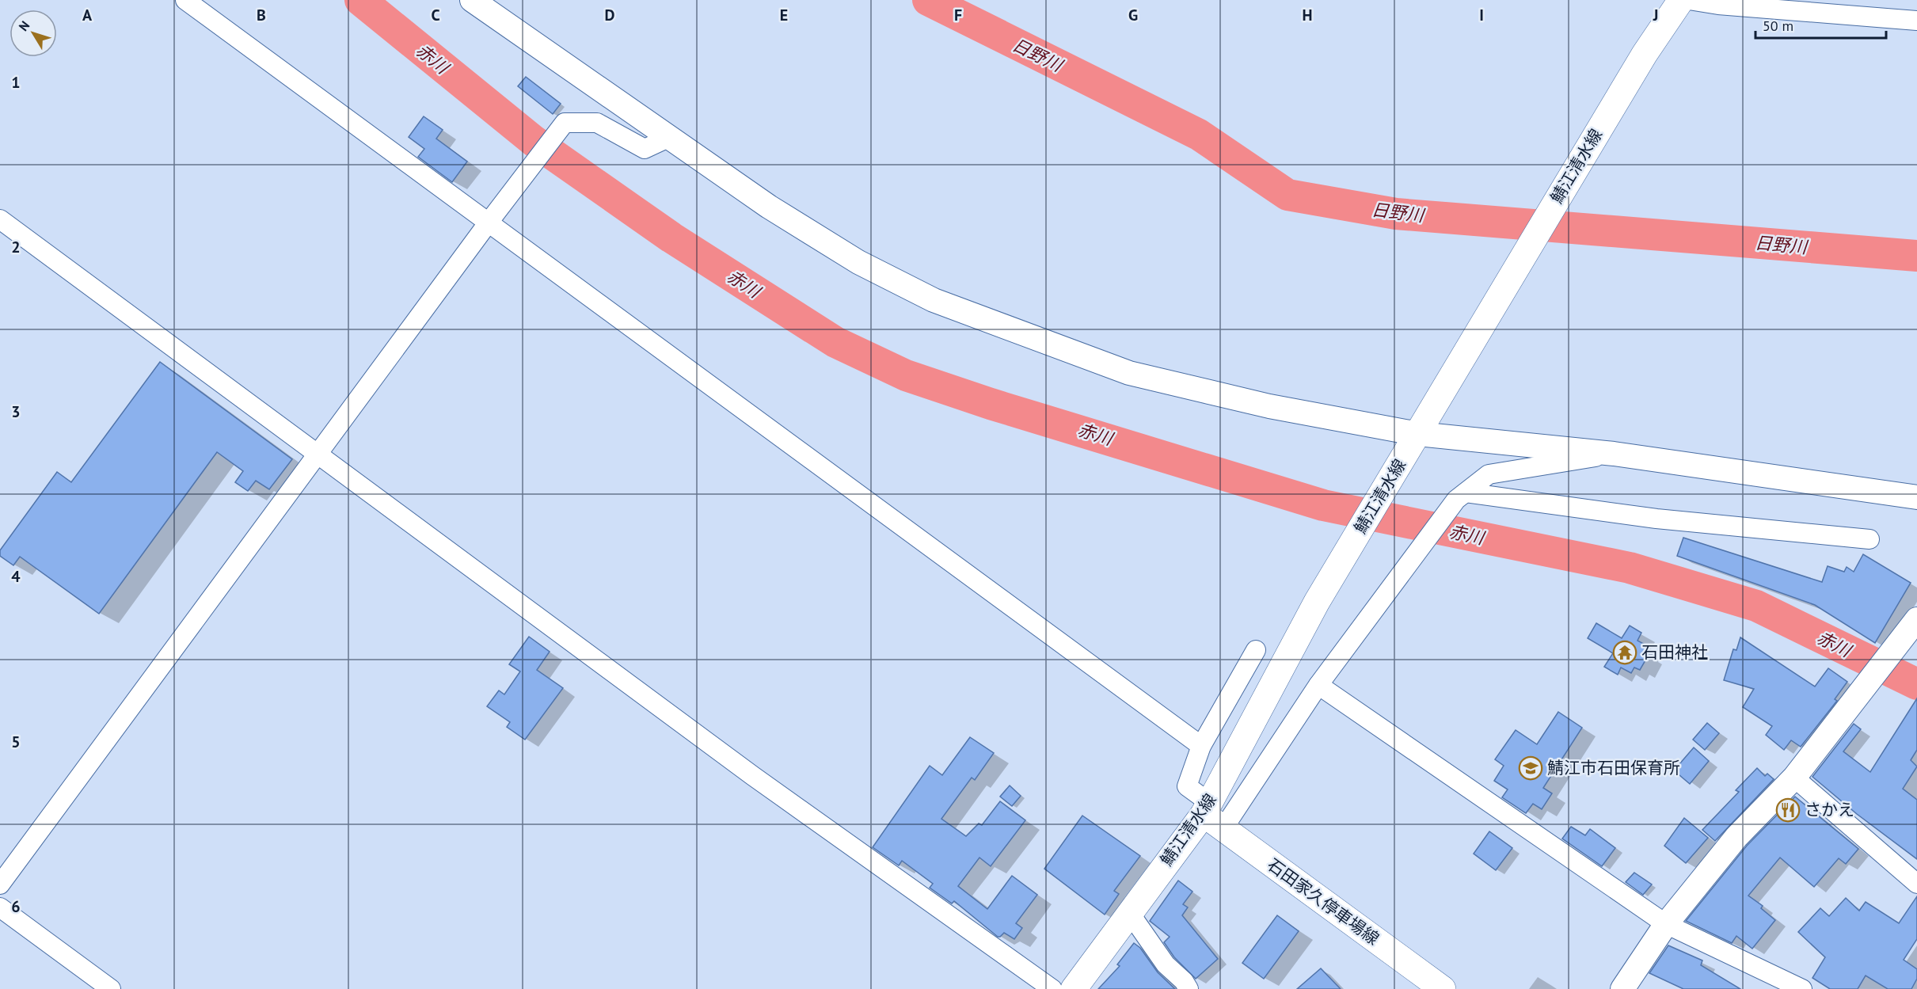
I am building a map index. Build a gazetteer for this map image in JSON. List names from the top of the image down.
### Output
{
  "streets": {
    "main road": ["鯖江清水線", "石田家久停車場線"]
  },
  "crossings": [
    ["鯖江清水線", "石田家久停車場線"]
  ],
  "water": ["日野川", "赤川"],
  "places": {
    "temple": ["石田神社"],
    "school or university": ["鯖江市石田保育所"],
    "restaurant": ["さかえ"]
  },
  "scale_bar": "50 m",
  "north": "top left",
  "grid": {
    "columns": [
      "A",
      "B",
      "C",
      "D",
      "E",
      "F",
      "G",
      "H",
      "I",
      "J"
    ],
    "rows": [
      "1",
      "2",
      "3",
      "4",
      "5",
      "6"
    ]
  }
}
